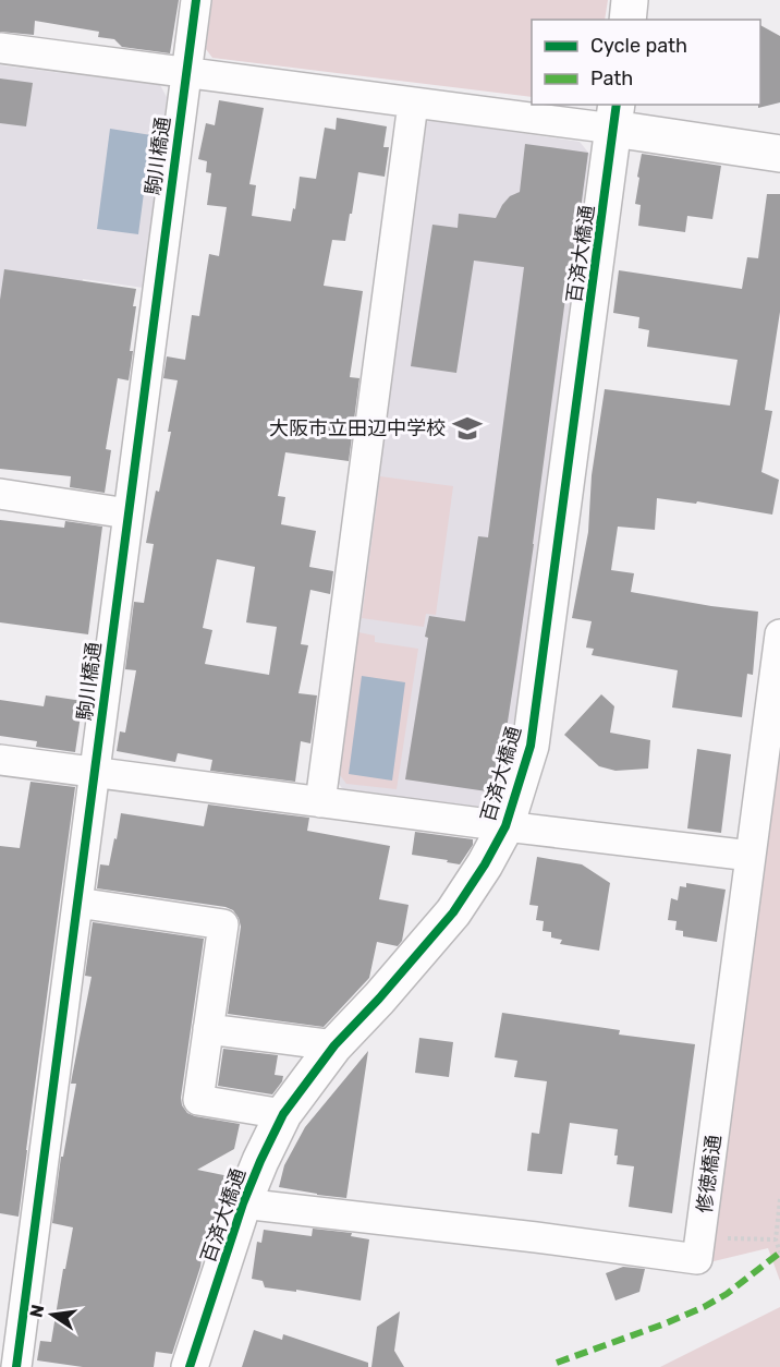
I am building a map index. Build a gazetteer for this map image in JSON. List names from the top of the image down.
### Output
{
  "streets": {
    "street": ["駒川橋通", "百済大橋通", "修徳橋通"]
  },
  "crossings": [
    ["百済大橋通", "修徳橋通"]
  ],
  "places": {
    "school or university": ["大阪市立田辺中学校"]
  },
  "legend": ["Cycle path", "Path"],
  "north": "left"
}
